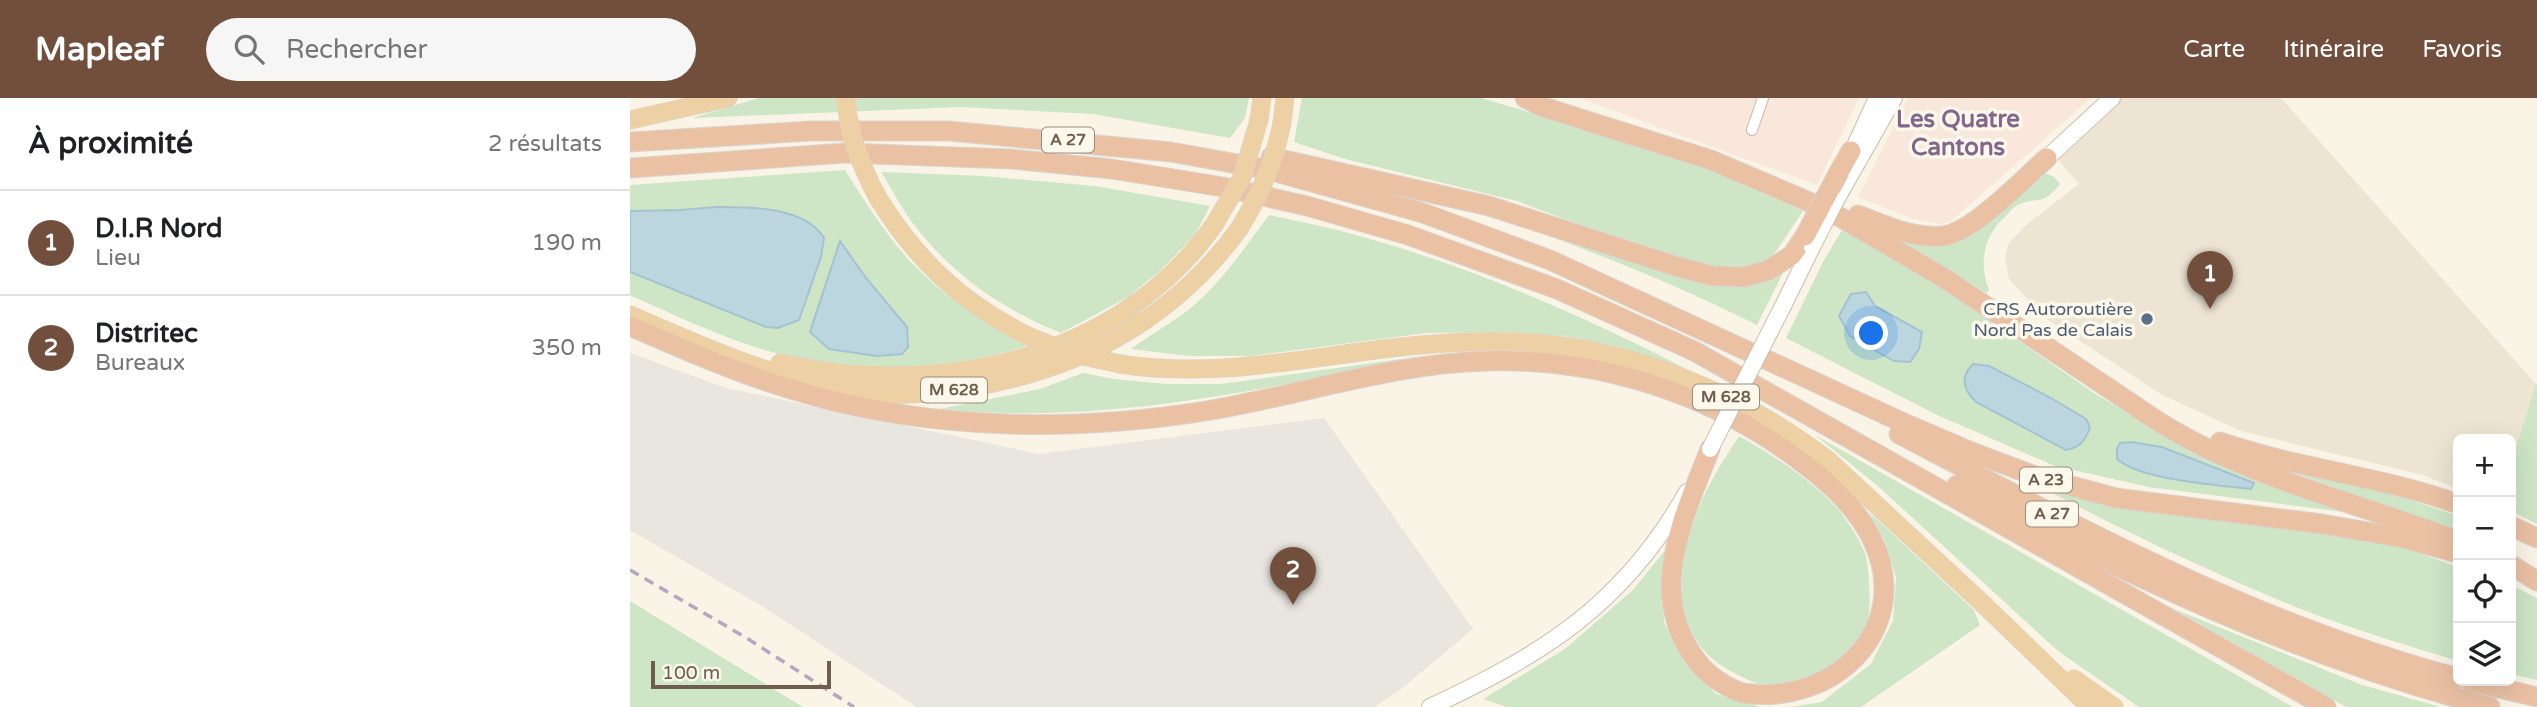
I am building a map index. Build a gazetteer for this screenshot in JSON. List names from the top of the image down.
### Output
{
  "streets": {
    "highway": ["A 27", "M 628", "A 23"]
  },
  "crossings": [
    ["A 27", "A 23"]
  ],
  "districts": ["Les Quatre Cantons"],
  "places": ["CRS Autoroutière Nord Pas de Calais"],
  "scale_bar": "100 m",
  "page": {
    "header": "Mapleaf",
    "search": "Rechercher",
    "nav": ["Carte", "Itinéraire", "Favoris"],
    "heading": ["À proximité", "2 résultats"],
    "list": [
      {
        "mark": "1",
        "name": "D.I.R Nord",
        "note": "Lieu",
        "value": "190 m"
      },
      {
        "mark": "2",
        "name": "Distritec",
        "note": "Bureaux",
        "value": "350 m"
      }
    ],
    "pins": ["1", "2"],
    "map_buttons": ["+", "−"],
    "scale": "100 m"
  }
}
